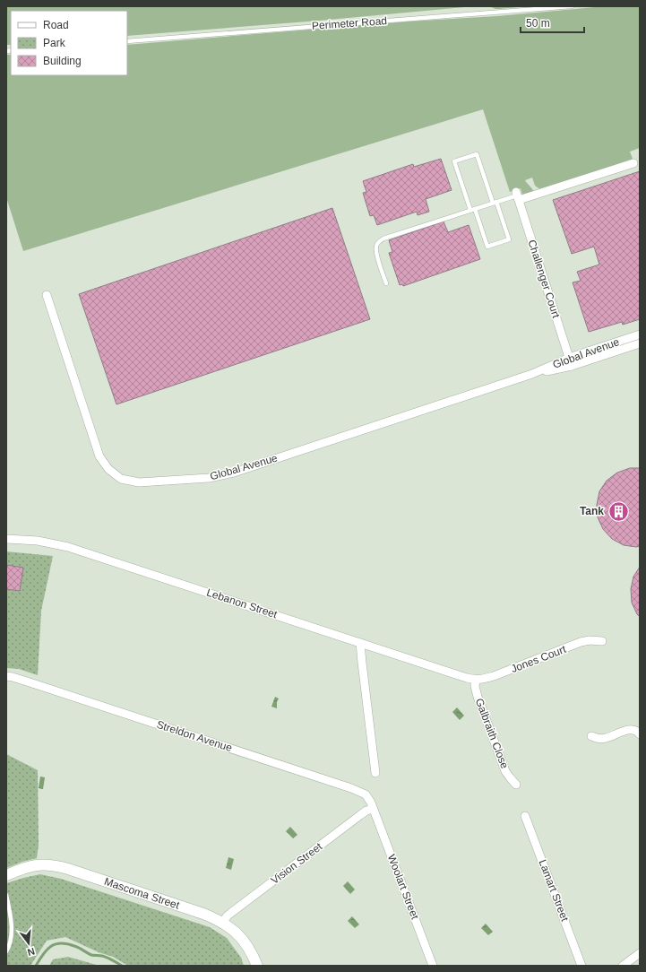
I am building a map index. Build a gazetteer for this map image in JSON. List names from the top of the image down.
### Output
{
  "streets": {
    "main road": ["Mascoma Street"],
    "street": [
      "Challenger Court",
      "Global Avenue",
      "Lebanon Street",
      "Jones Court",
      "Galbraith Close",
      "Streldon Avenue",
      "Vision Street",
      "Woolart Street",
      "Lamart Street"
    ],
    "lane": ["Perimeter Road"]
  },
  "crossings": [
    ["Challenger Court", "Global Avenue"],
    ["Lebanon Street", "Jones Court"],
    ["Lebanon Street", "Galbraith Close"],
    ["Jones Court", "Galbraith Close"],
    ["Streldon Avenue", "Vision Street"],
    ["Streldon Avenue", "Woolart Street"],
    ["Vision Street", "Woolart Street"],
    ["Vision Street", "Mascoma Street"]
  ],
  "places": {
    "building": ["Tank"]
  },
  "legend": ["Road", "Park", "Building"],
  "scale_bar": "50 m",
  "north": "bottom"
}
